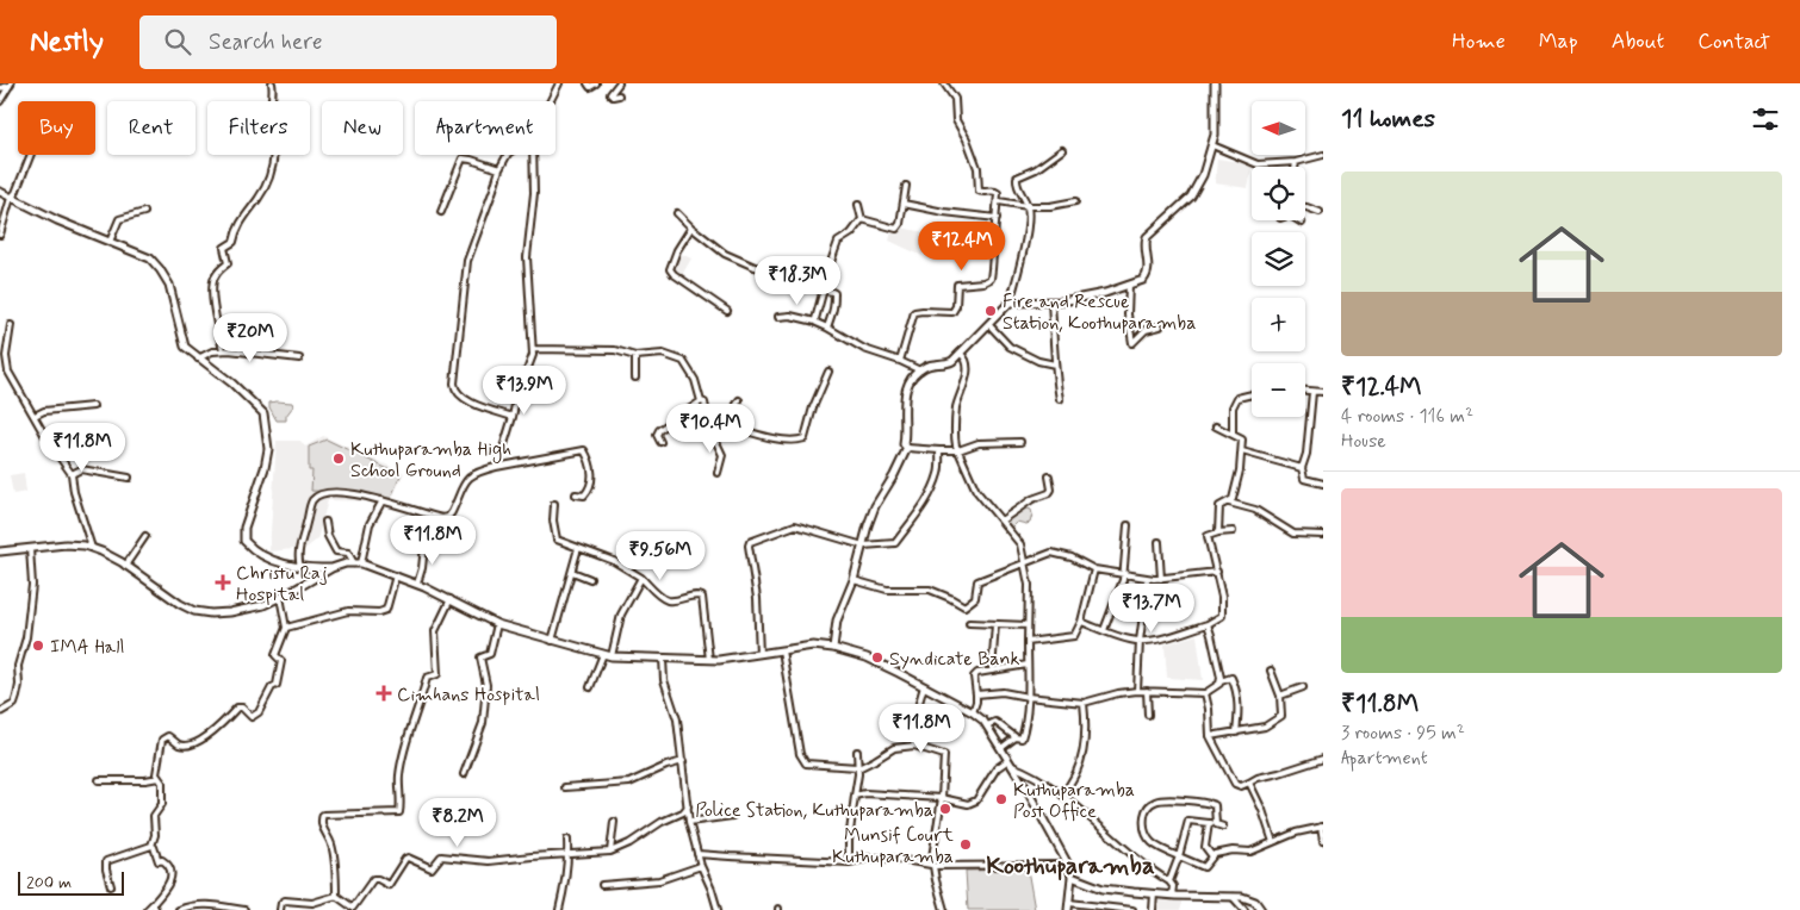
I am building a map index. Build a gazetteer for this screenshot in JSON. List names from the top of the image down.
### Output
{
  "districts": ["Koothuparamba"],
  "places": {
    "other": [
      "Fire and Rescue Station, Koothuparamba",
      "Kuthuparamba High School Ground",
      "IMA Hall",
      "Syndicate Bank",
      "Kuthuparamba Post Office",
      "Police Station, Kuthuparamba",
      "Munsif Court Kuthuparamba"
    ],
    "health": ["Christu Raj Hospital", "Cimhans Hospital"]
  },
  "scale_bar": "200 m",
  "north": "left",
  "page": {
    "header": "Nestly",
    "search": "Search here",
    "nav": [
      "Home",
      "Map",
      "About",
      "Contact"
    ],
    "heading": "11 homes",
    "map_buttons": ["+", "−"],
    "chip": [
      "Buy",
      "Rent",
      "Filters",
      "New",
      "Apartment"
    ],
    "list": [
      {
        "name": "₹12.4M",
        "note": "4 rooms · 116 m² · House"
      },
      {
        "name": "₹11.8M",
        "note": "3 rooms · 95 m² · Apartment"
      }
    ],
    "price": [
      "₹12.4M",
      "₹18.3M",
      "₹20M",
      "₹13.9M",
      "₹10.4M",
      "₹11.8M",
      "₹11.8M",
      "₹9.56M",
      "₹13.7M",
      "₹11.8M",
      "₹8.2M"
    ],
    "scale": "200 m"
  }
}
